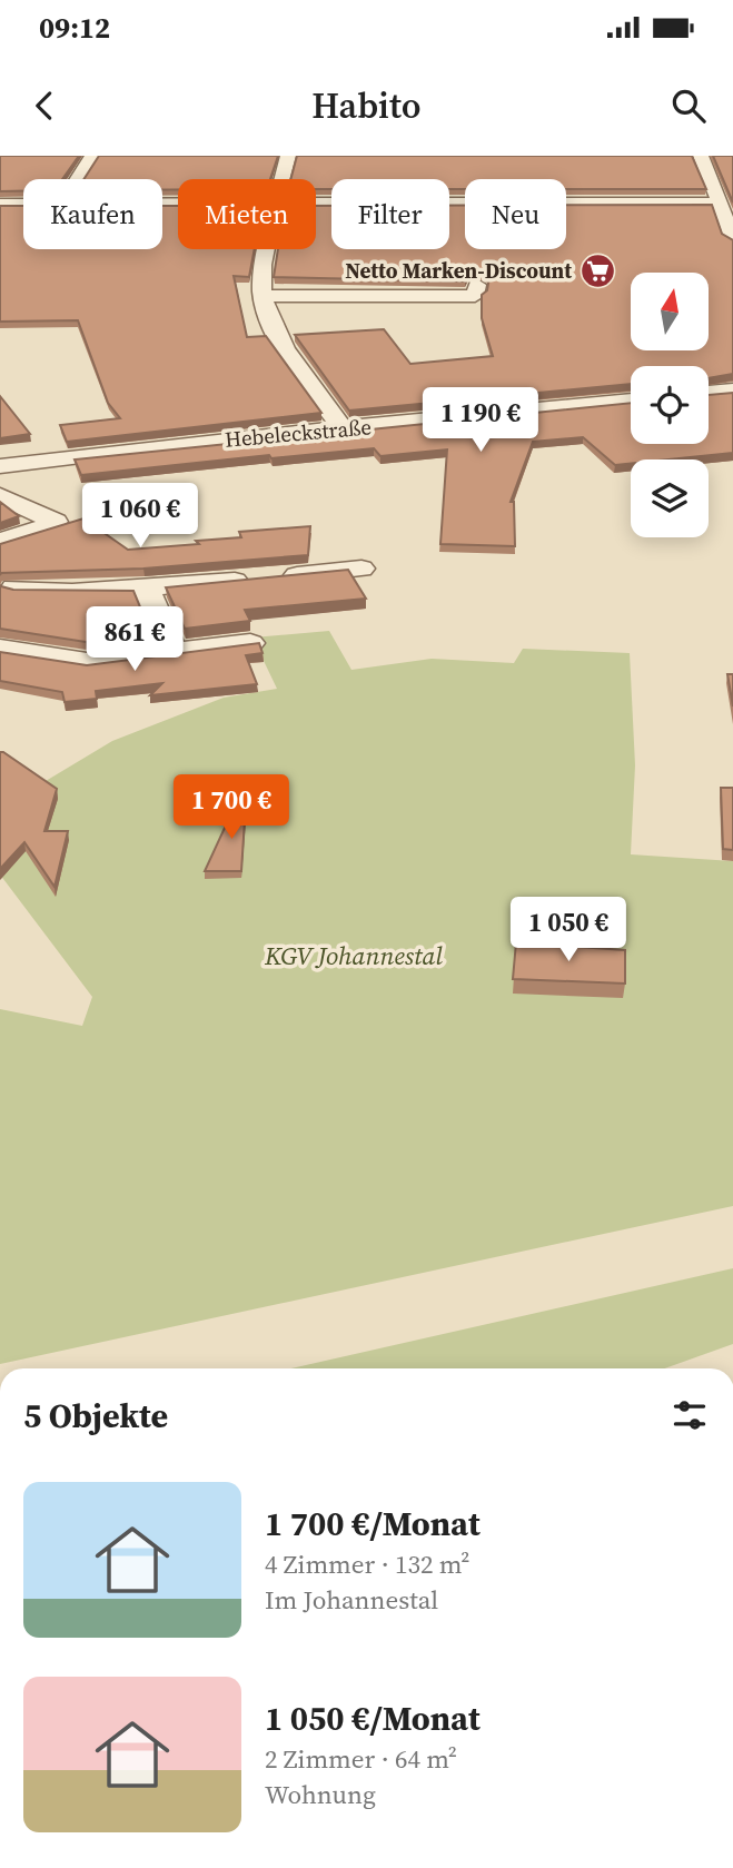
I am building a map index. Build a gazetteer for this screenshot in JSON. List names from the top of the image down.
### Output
{
  "streets": {
    "street": ["Hebeleckstraße"]
  },
  "parks": ["KGV Johannestal"],
  "places": {
    "supermarket": ["Netto Marken-Discount"]
  },
  "north": "top",
  "page": {
    "status": "09:12",
    "header": "Habito",
    "chip": [
      "Kaufen",
      "Mieten",
      "Filter",
      "Neu"
    ],
    "price": [
      "1 190 €",
      "1 060 €",
      "861 €",
      "1 700 €",
      "1 050 €"
    ],
    "heading": "5 Objekte",
    "list": [
      {
        "name": "1 700 €/Monat",
        "note": "4 Zimmer · 132 m² · Im Johannestal"
      },
      {
        "name": "1 050 €/Monat",
        "note": "2 Zimmer · 64 m² · Wohnung"
      }
    ]
  }
}
